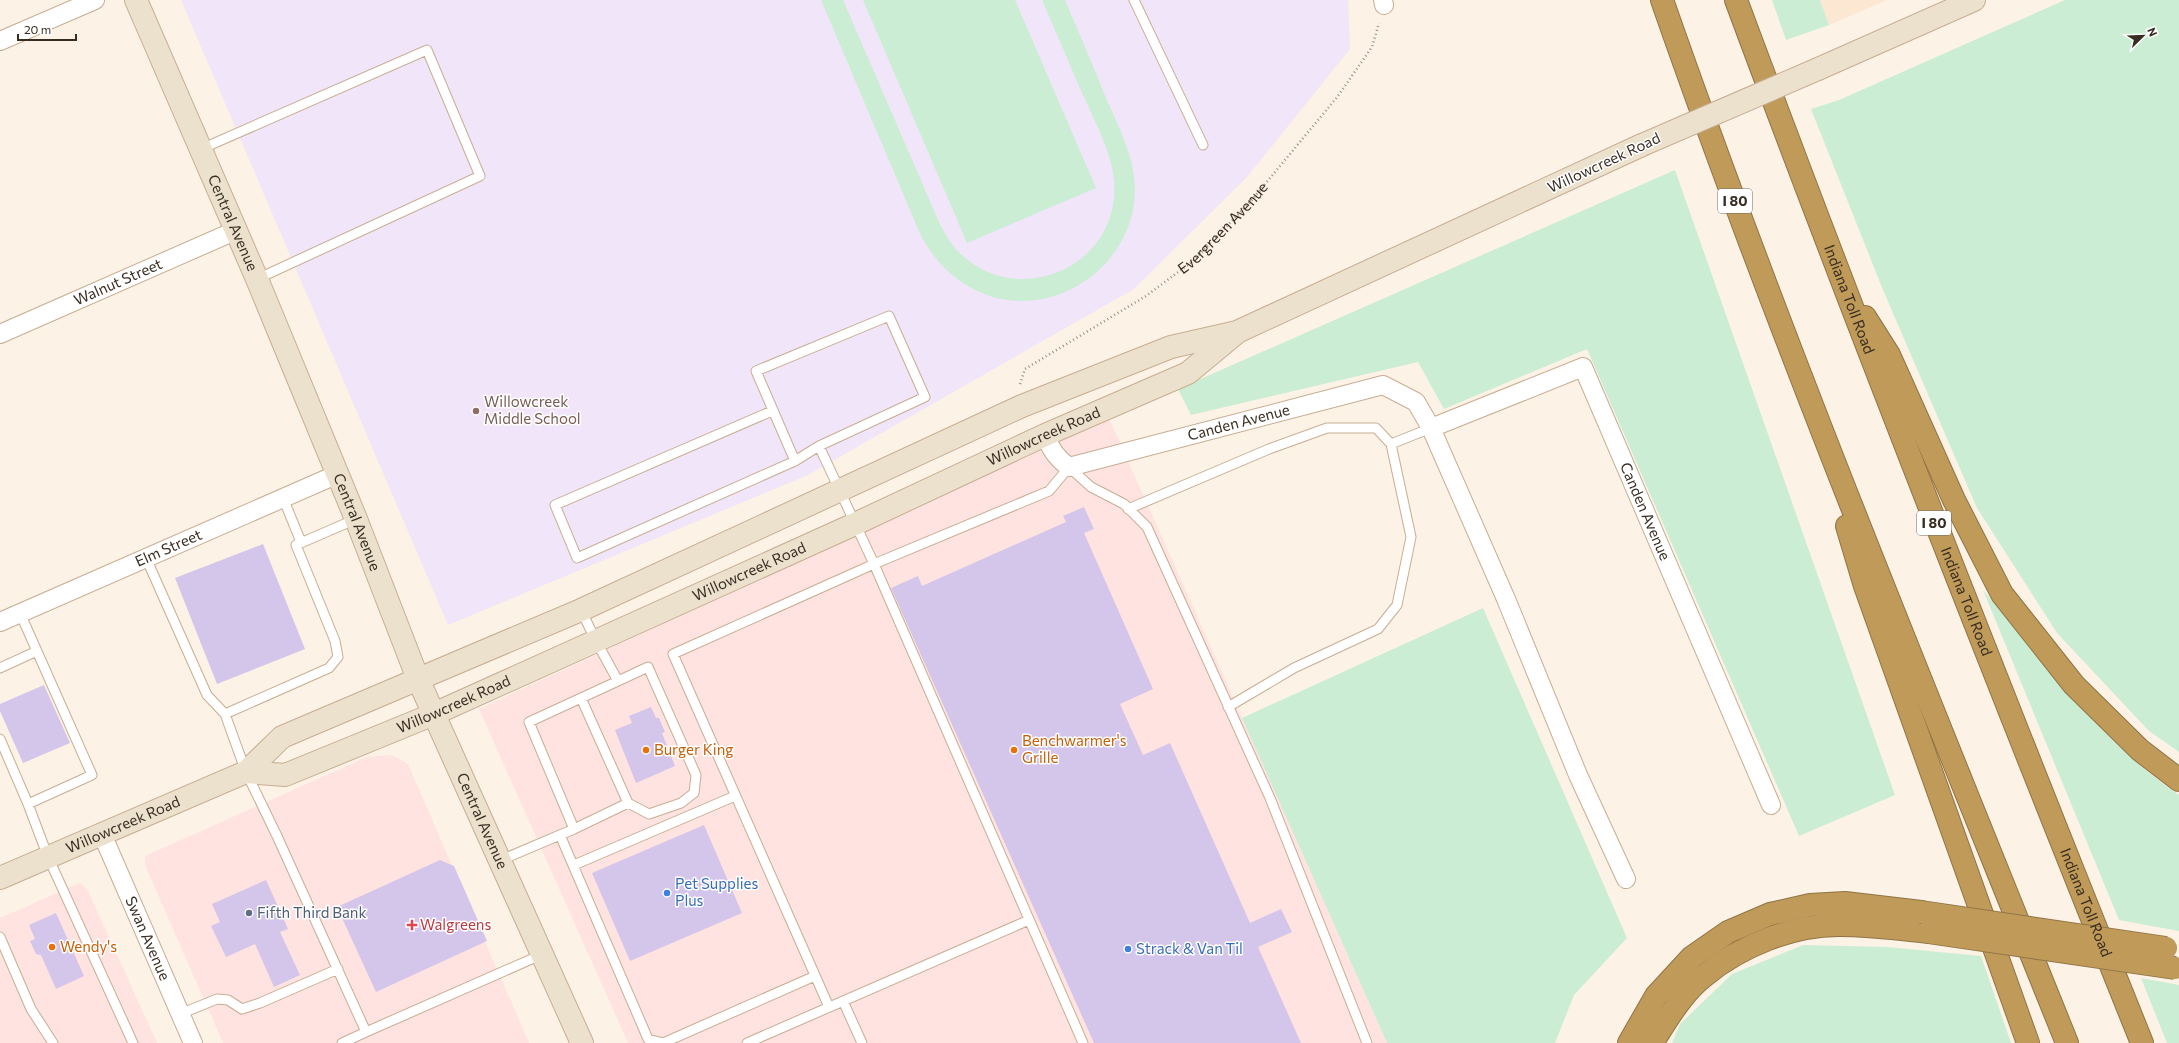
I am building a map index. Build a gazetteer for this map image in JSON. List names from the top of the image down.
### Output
{
  "streets": {
    "highway": ["I 80", "Indiana Toll Road"],
    "main road": ["Willowcreek Road", "Central Avenue"],
    "street": [
      "Walnut Street",
      "Canden Avenue",
      "Elm Street",
      "Swan Avenue"
    ],
    "path": ["Evergreen Avenue"]
  },
  "crossings": [
    ["Willowcreek Road", "Central Avenue"],
    ["Willowcreek Road", "Evergreen Avenue"],
    ["Willowcreek Road", "Swan Avenue"],
    ["Central Avenue", "Walnut Street"],
    ["Central Avenue", "Elm Street"]
  ],
  "places": {
    "other": [
      "Willowcreek Middle School",
      "Burger King",
      "Benchwarmer's Grille",
      "Pet Supplies Plus",
      "Fifth Third Bank",
      "Wendy's",
      "Strack & Van Til"
    ],
    "health": ["Walgreens"]
  },
  "scale_bar": "20 m",
  "north": "top right"
}
